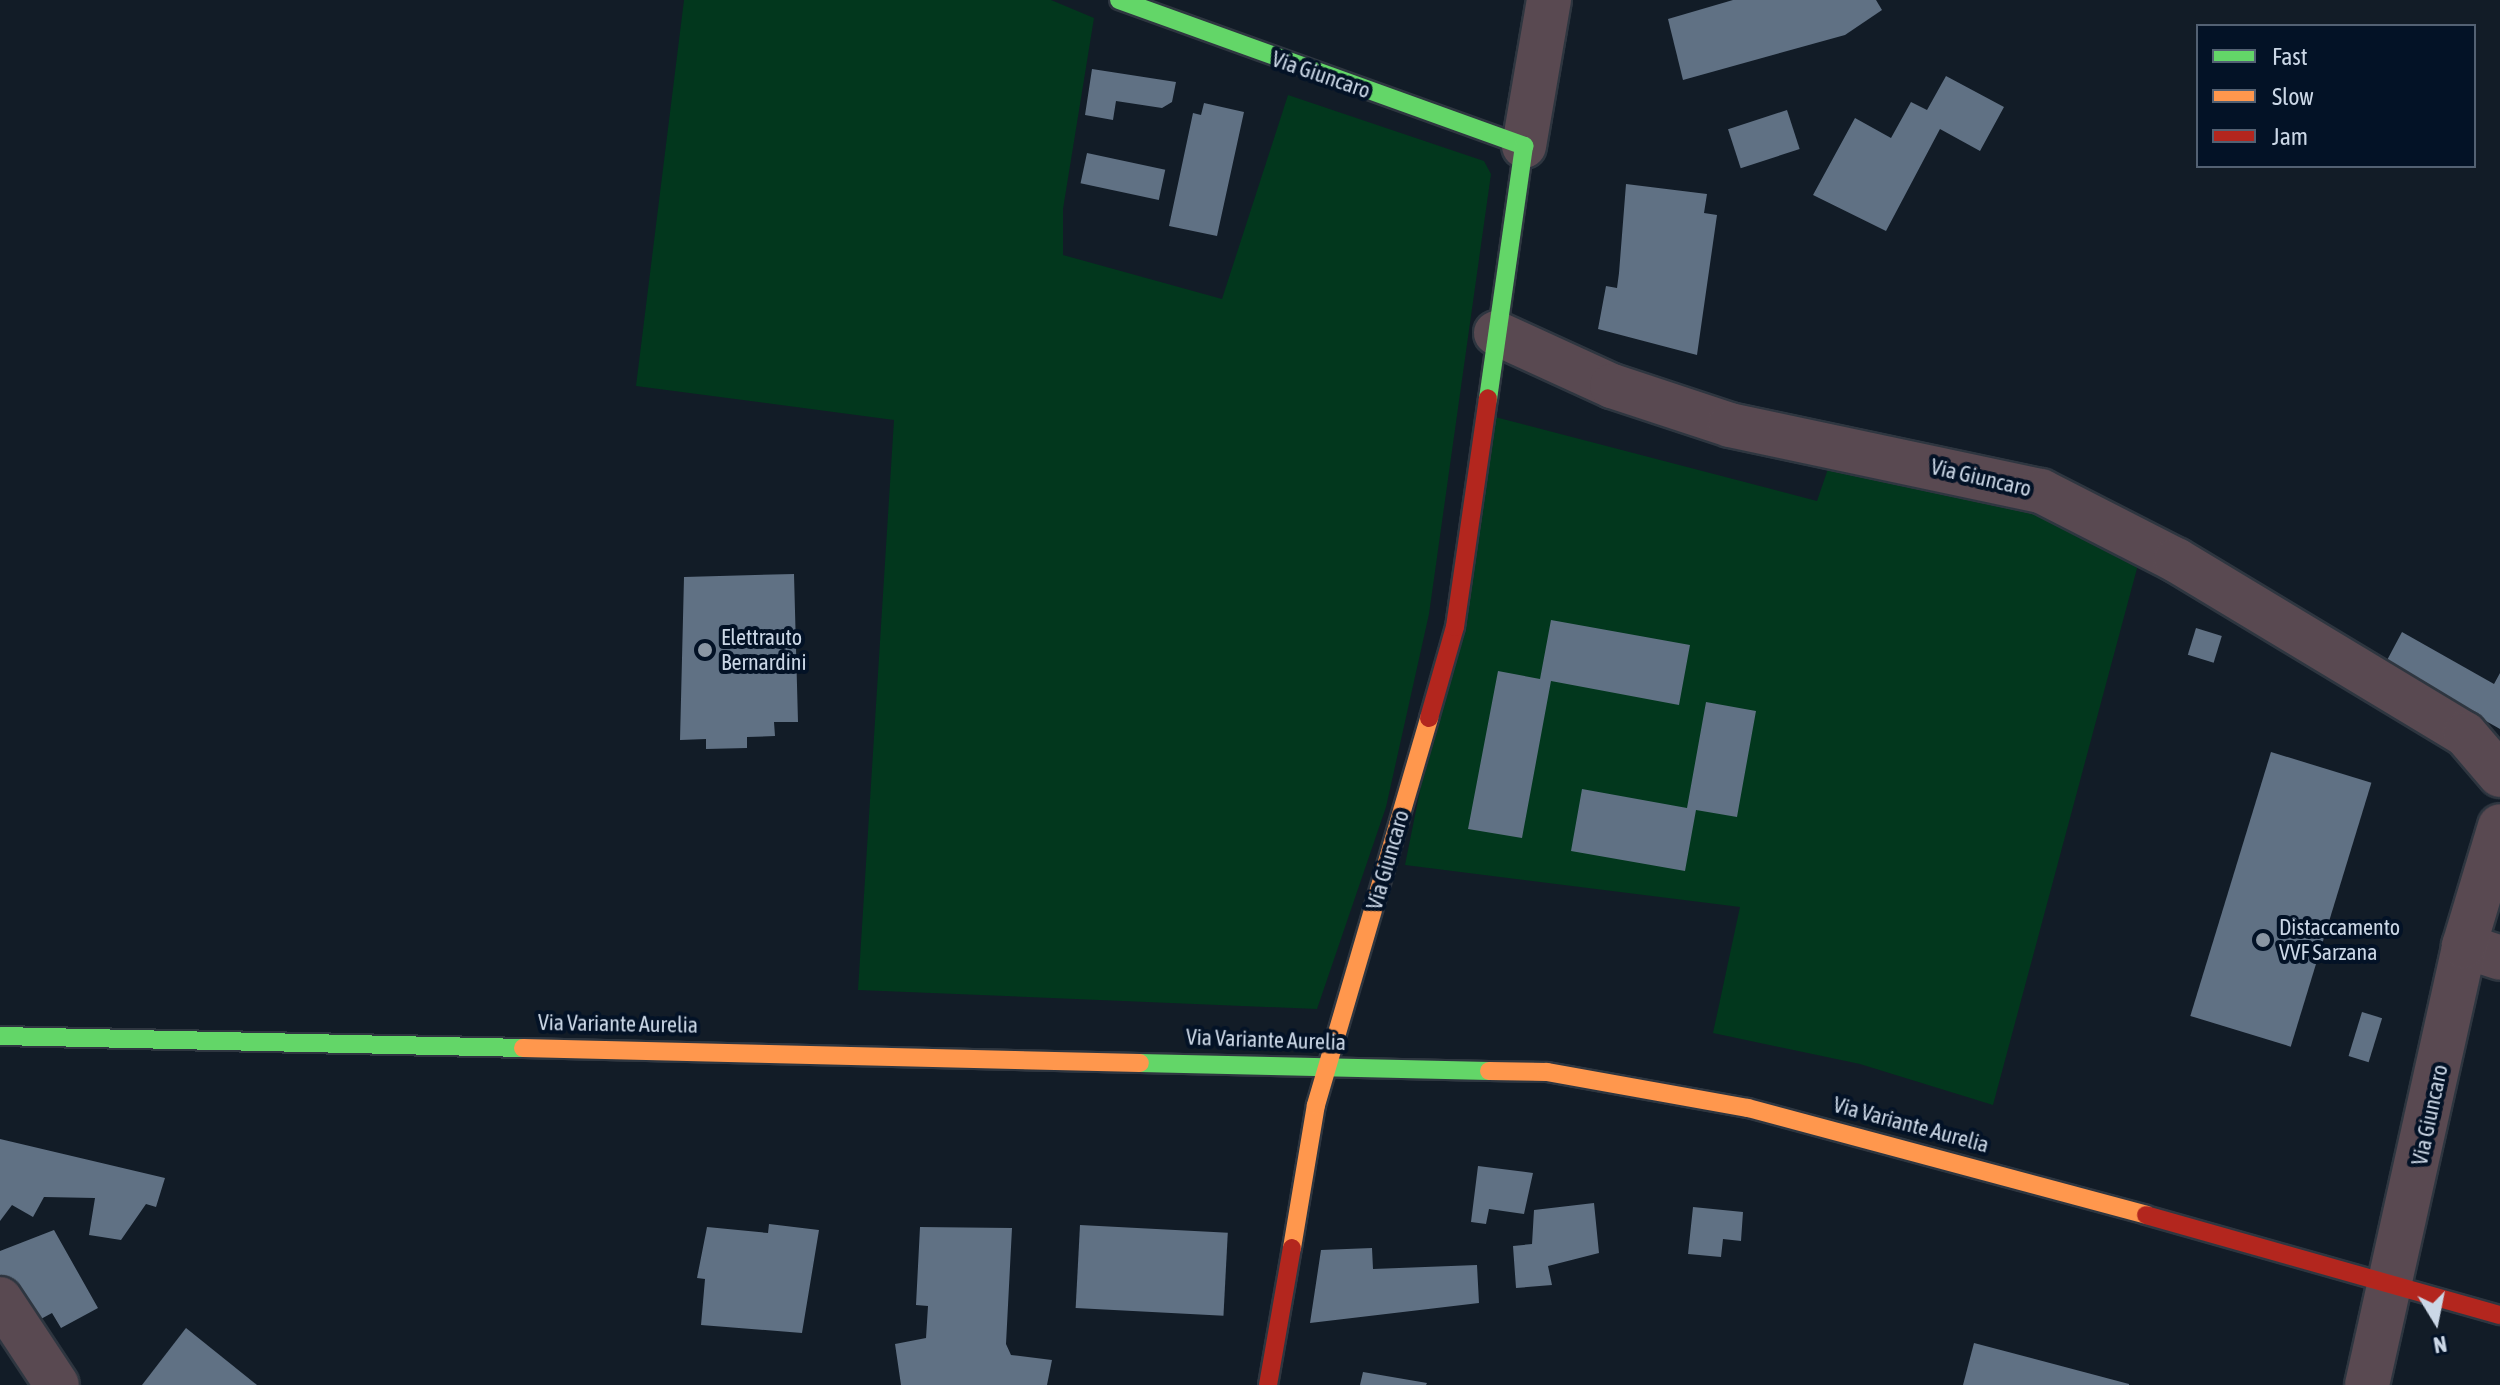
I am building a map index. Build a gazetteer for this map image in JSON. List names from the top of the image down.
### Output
{
  "streets": {
    "main road": ["Via Giuncaro", "Via Variante Aurelia"]
  },
  "crossings": [
    ["Via Giuncaro", "Via Variante Aurelia"]
  ],
  "places": ["Elettrauto Bernardini", "Distaccamento VVF Sarzana"],
  "legend": ["Fast", "Slow", "Jam"],
  "north": "bottom"
}
